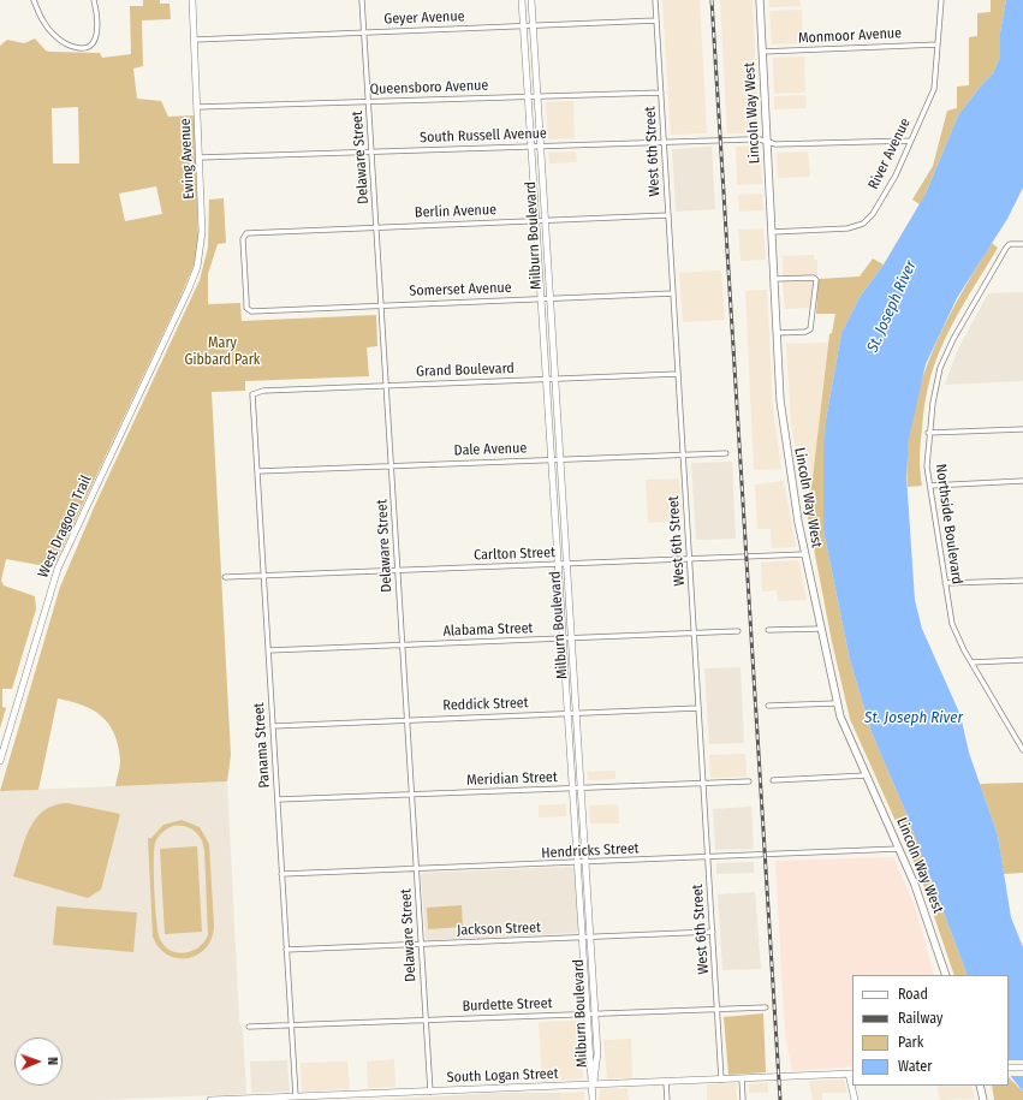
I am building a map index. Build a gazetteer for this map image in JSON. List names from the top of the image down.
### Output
{
  "streets": {
    "main road": ["Lincoln Way West"],
    "street": [
      "Geyer Avenue",
      "Monmoor Avenue",
      "Queensboro Avenue",
      "South Russell Avenue",
      "West 6th Street",
      "River Avenue",
      "Delaware Street",
      "Ewing Avenue",
      "Berlin Avenue",
      "Milburn Boulevard",
      "Somerset Avenue",
      "Grand Boulevard",
      "Dale Avenue",
      "Northside Boulevard",
      "West Dragoon Trail",
      "Carlton Street",
      "Alabama Street",
      "Reddick Street",
      "Panama Street",
      "Meridian Street",
      "Hendricks Street",
      "Jackson Street",
      "Burdette Street",
      "South Logan Street"
    ]
  },
  "crossings": [
    ["Geyer Avenue", "West 6th Street"],
    ["Geyer Avenue", "Delaware Street"],
    ["Geyer Avenue", "Ewing Avenue"],
    ["Geyer Avenue", "Milburn Boulevard"],
    ["Monmoor Avenue", "Lincoln Way West"],
    ["Monmoor Avenue", "River Avenue"],
    ["Queensboro Avenue", "West 6th Street"],
    ["Queensboro Avenue", "Delaware Street"],
    ["Queensboro Avenue", "Ewing Avenue"],
    ["Queensboro Avenue", "Milburn Boulevard"],
    ["Lincoln Way West", "South Russell Avenue"],
    ["Lincoln Way West", "River Avenue"],
    ["Lincoln Way West", "Carlton Street"],
    ["Lincoln Way West", "Hendricks Street"],
    ["South Russell Avenue", "West 6th Street"],
    ["South Russell Avenue", "River Avenue"],
    ["South Russell Avenue", "Delaware Street"],
    ["South Russell Avenue", "Ewing Avenue"],
    ["South Russell Avenue", "Milburn Boulevard"],
    ["West 6th Street", "Berlin Avenue"],
    ["West 6th Street", "Somerset Avenue"],
    ["West 6th Street", "Grand Boulevard"],
    ["West 6th Street", "Dale Avenue"],
    ["West 6th Street", "Carlton Street"],
    ["West 6th Street", "Alabama Street"],
    ["West 6th Street", "Reddick Street"],
    ["West 6th Street", "Meridian Street"],
    ["West 6th Street", "Hendricks Street"],
    ["West 6th Street", "Jackson Street"],
    ["West 6th Street", "Burdette Street"],
    ["West 6th Street", "South Logan Street"],
    ["Delaware Street", "Berlin Avenue"],
    ["Delaware Street", "Somerset Avenue"],
    ["Delaware Street", "Grand Boulevard"],
    ["Delaware Street", "Dale Avenue"],
    ["Delaware Street", "Carlton Street"],
    ["Delaware Street", "Alabama Street"],
    ["Delaware Street", "Reddick Street"],
    ["Delaware Street", "Meridian Street"],
    ["Delaware Street", "Hendricks Street"],
    ["Delaware Street", "Jackson Street"],
    ["Delaware Street", "Burdette Street"],
    ["Delaware Street", "South Logan Street"],
    ["Ewing Avenue", "West Dragoon Trail"],
    ["Berlin Avenue", "Milburn Boulevard"],
    ["Berlin Avenue", "Somerset Avenue"],
    ["Milburn Boulevard", "Somerset Avenue"],
    ["Milburn Boulevard", "Grand Boulevard"],
    ["Milburn Boulevard", "Dale Avenue"],
    ["Milburn Boulevard", "Carlton Street"],
    ["Milburn Boulevard", "Alabama Street"],
    ["Milburn Boulevard", "Reddick Street"],
    ["Milburn Boulevard", "Meridian Street"],
    ["Milburn Boulevard", "Hendricks Street"],
    ["Milburn Boulevard", "Jackson Street"],
    ["Milburn Boulevard", "Burdette Street"],
    ["Milburn Boulevard", "South Logan Street"],
    ["Grand Boulevard", "Panama Street"],
    ["Dale Avenue", "Panama Street"],
    ["Carlton Street", "Panama Street"],
    ["Alabama Street", "Panama Street"],
    ["Reddick Street", "Panama Street"],
    ["Panama Street", "Meridian Street"],
    ["Panama Street", "Hendricks Street"],
    ["Panama Street", "Jackson Street"],
    ["Panama Street", "Burdette Street"],
    ["Panama Street", "South Logan Street"]
  ],
  "water": ["St. Joseph River"],
  "parks": ["Mary Gibbard Park"],
  "legend": [
    "Road",
    "Railway",
    "Park",
    "Water"
  ],
  "north": "right"
}
